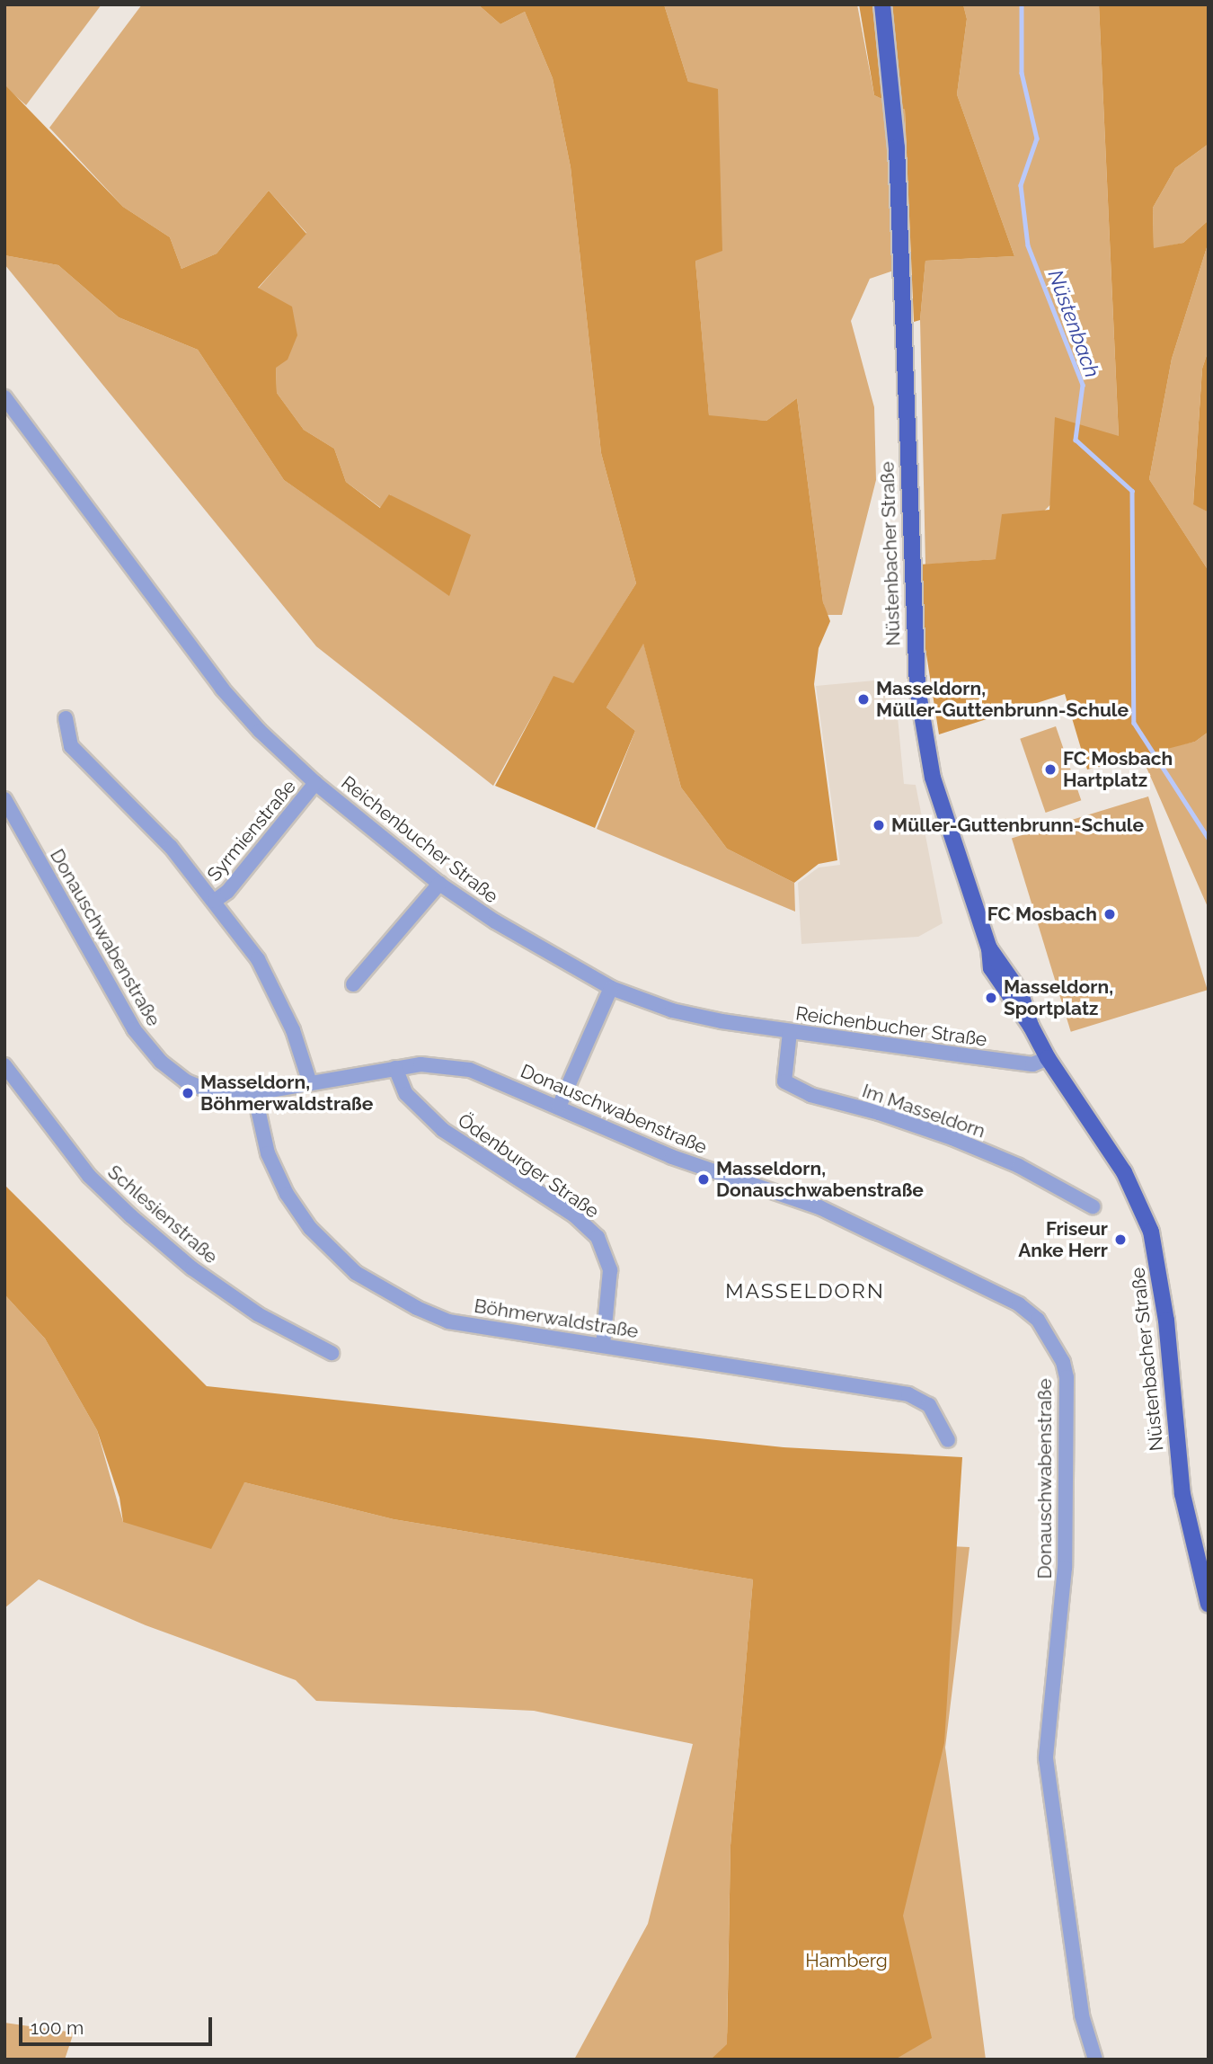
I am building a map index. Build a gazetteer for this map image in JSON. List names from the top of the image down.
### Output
{
  "streets": {
    "main road": ["Nüstenbacher Straße"],
    "street": [
      "Syrmienstraße",
      "Reichenbucher Straße",
      "Donauschwabenstraße",
      "Im Masseldorn",
      "Ödenburger Straße",
      "Schlesienstraße",
      "Böhmerwaldstraße"
    ]
  },
  "crossings": [
    ["Nüstenbacher Straße", "Reichenbucher Straße"],
    ["Syrmienstraße", "Reichenbucher Straße"],
    ["Reichenbucher Straße", "Im Masseldorn"],
    ["Donauschwabenstraße", "Ödenburger Straße"],
    ["Donauschwabenstraße", "Böhmerwaldstraße"],
    ["Ödenburger Straße", "Böhmerwaldstraße"]
  ],
  "districts": ["MASSELDORN"],
  "water": ["Nüstenbach"],
  "parks": ["Hamberg"],
  "places": [
    "Masseldorn, Müller-Guttenbrunn-Schule",
    "FC Mosbach Hartplatz",
    "Müller-Guttenbrunn-Schule",
    "FC Mosbach",
    "Masseldorn, Sportplatz",
    "Masseldorn, Böhmerwaldstraße",
    "Masseldorn, Donauschwabenstraße",
    "Friseur Anke Herr"
  ],
  "scale_bar": "100 m"
}
